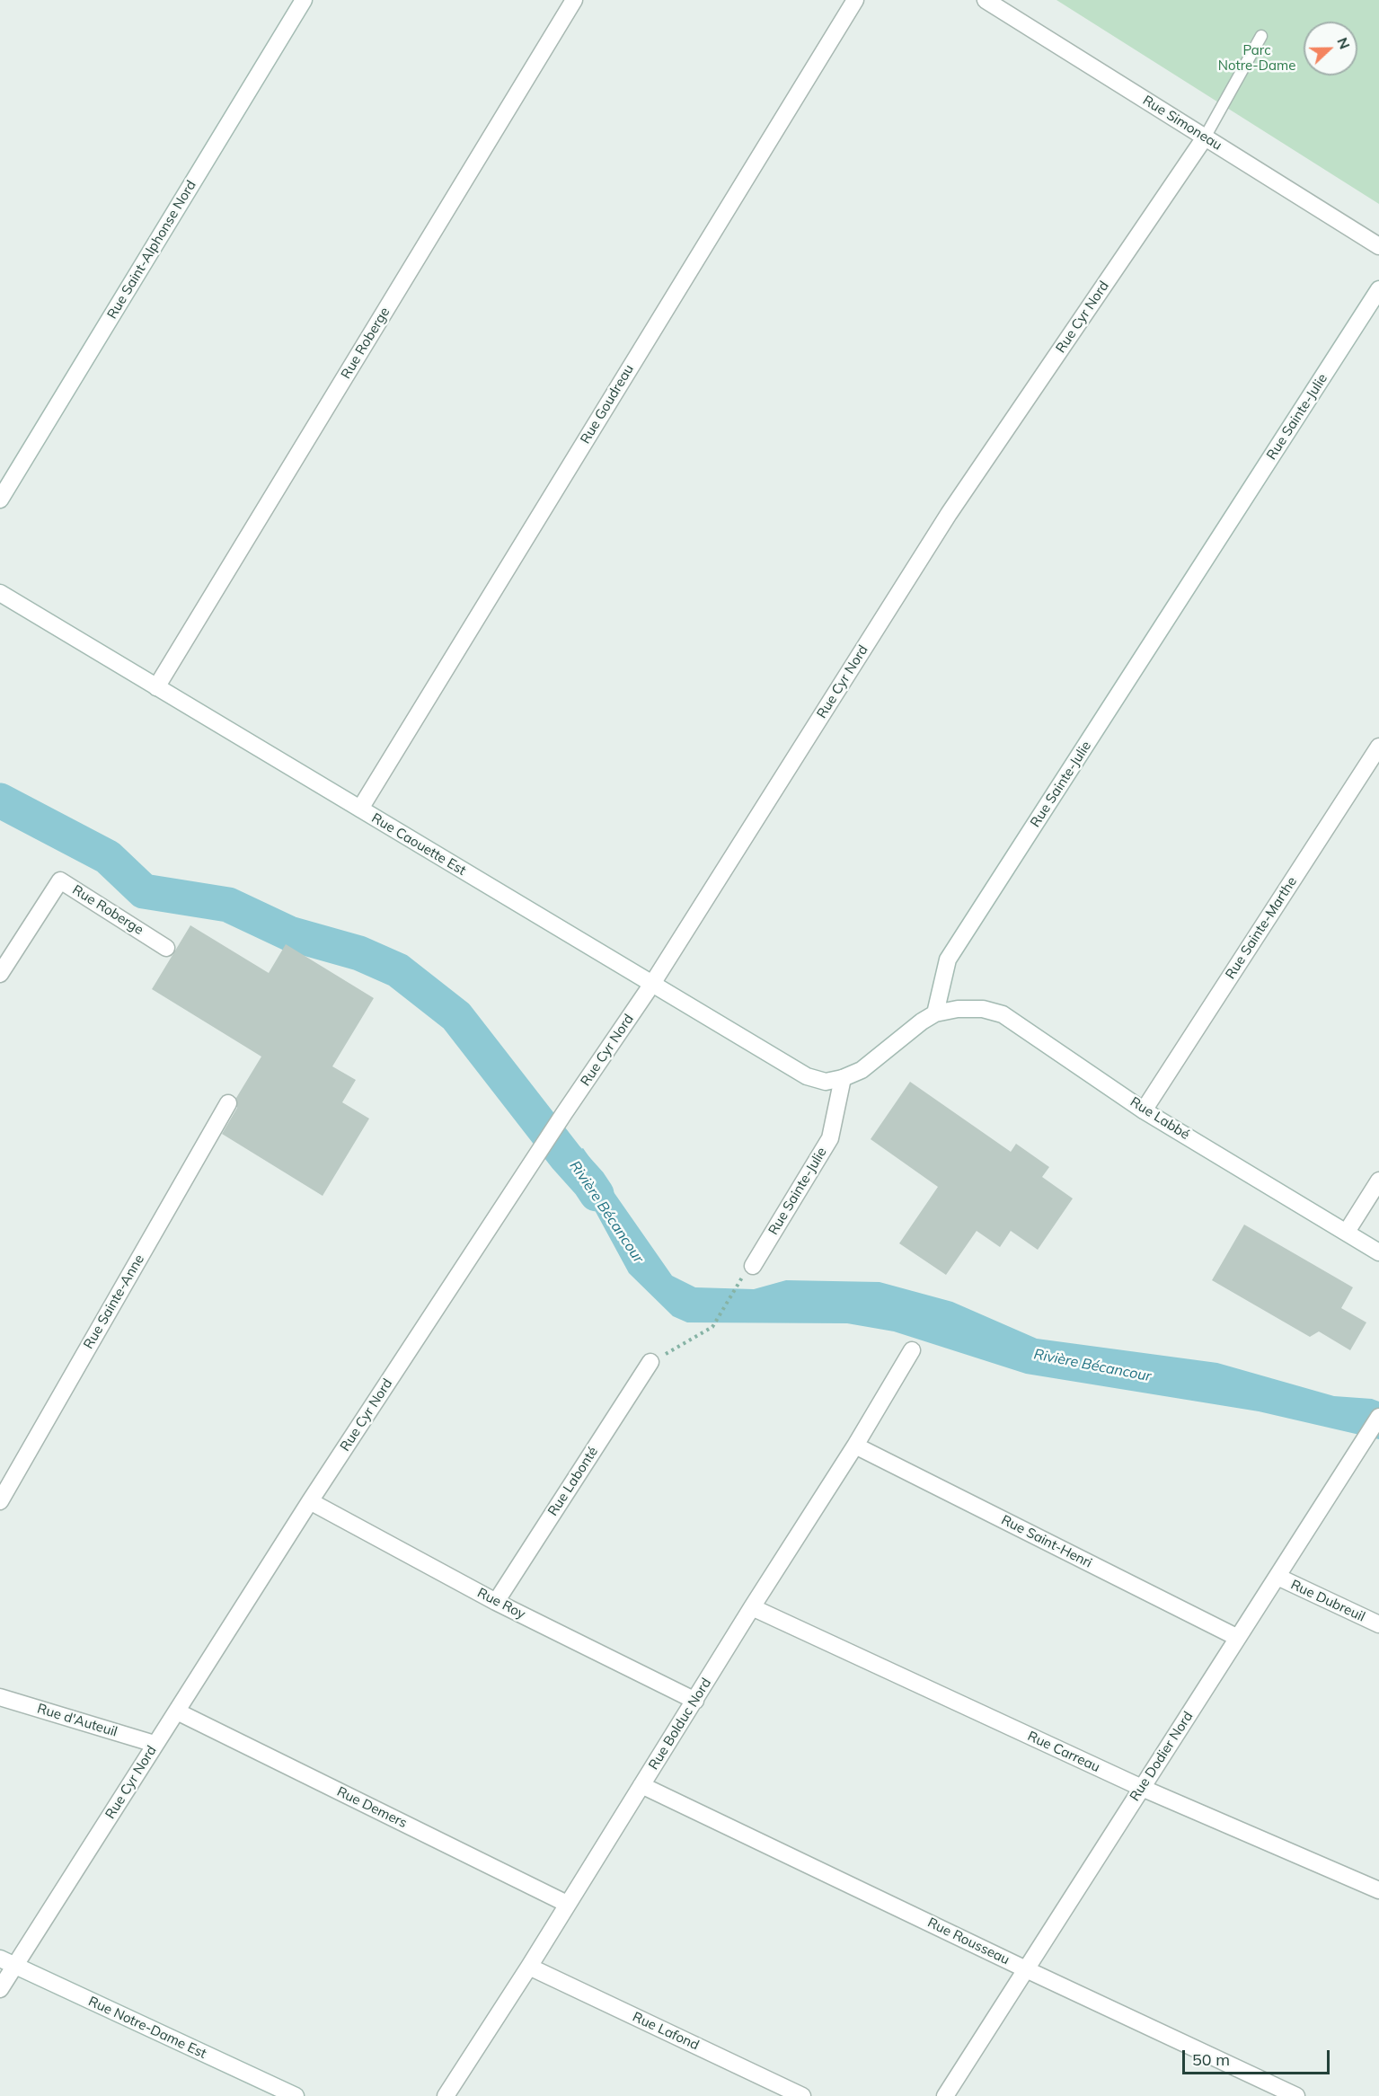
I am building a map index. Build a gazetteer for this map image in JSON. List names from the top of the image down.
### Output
{
  "streets": {
    "street": [
      "Rue Simoneau",
      "Rue Saint-Alphonse Nord",
      "Rue Cyr Nord",
      "Rue Roberge",
      "Rue Goudreau",
      "Rue Sainte-Julie",
      "Rue Caouette Est",
      "Rue Sainte-Marthe",
      "Rue Labbé",
      "Rue Sainte-Anne",
      "Rue Labonté",
      "Rue Saint-Henri",
      "Rue Dubreuil",
      "Rue Roy",
      "Rue d'Auteuil",
      "Rue Bolduc Nord",
      "Rue Carreau",
      "Rue Dodier Nord",
      "Rue Demers",
      "Rue Rousseau",
      "Rue Notre-Dame Est",
      "Rue Lafond"
    ]
  },
  "crossings": [
    ["Rue Simoneau", "Rue Cyr Nord"],
    ["Rue Cyr Nord", "Rue Caouette Est"],
    ["Rue Cyr Nord", "Rue Roy"],
    ["Rue Cyr Nord", "Rue d'Auteuil"],
    ["Rue Cyr Nord", "Rue Demers"],
    ["Rue Cyr Nord", "Rue Notre-Dame Est"],
    ["Rue Roberge", "Rue Caouette Est"],
    ["Rue Goudreau", "Rue Caouette Est"],
    ["Rue Sainte-Julie", "Rue Caouette Est"],
    ["Rue Sainte-Julie", "Rue Labbé"],
    ["Rue Sainte-Marthe", "Rue Labbé"],
    ["Rue Labonté", "Rue Roy"],
    ["Rue Saint-Henri", "Rue Bolduc Nord"],
    ["Rue Saint-Henri", "Rue Dodier Nord"],
    ["Rue Dubreuil", "Rue Dodier Nord"],
    ["Rue Roy", "Rue Bolduc Nord"],
    ["Rue Bolduc Nord", "Rue Carreau"],
    ["Rue Bolduc Nord", "Rue Demers"],
    ["Rue Bolduc Nord", "Rue Rousseau"],
    ["Rue Bolduc Nord", "Rue Lafond"],
    ["Rue Carreau", "Rue Dodier Nord"],
    ["Rue Dodier Nord", "Rue Rousseau"]
  ],
  "water": ["Rivière Bécancour"],
  "parks": ["Parc Notre-Dame"],
  "scale_bar": "50 m",
  "north": "right"
}
